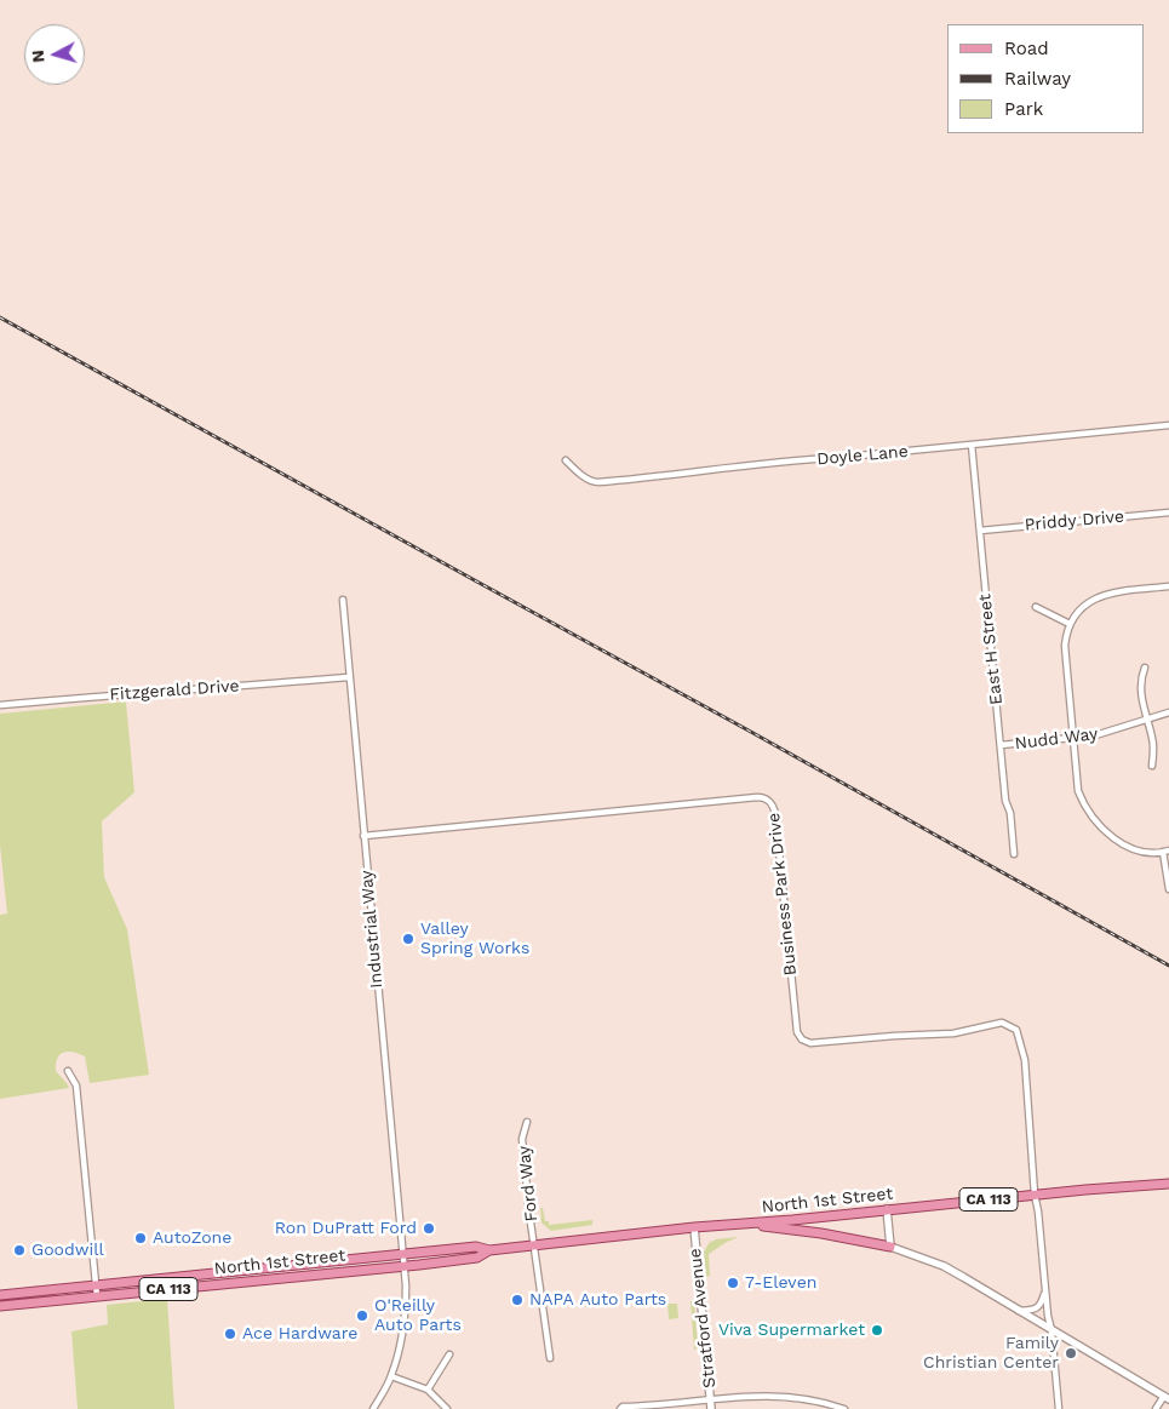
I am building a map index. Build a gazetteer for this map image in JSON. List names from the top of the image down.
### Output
{
  "streets": {
    "main road": ["CA 113", "North 1st Street"],
    "street": [
      "Doyle Lane",
      "Priddy Drive",
      "East H Street",
      "Fitzgerald Drive",
      "Nudd Way",
      "Business Park Drive",
      "Industrial Way",
      "Ford Way",
      "Stratford Avenue"
    ]
  },
  "crossings": [
    ["Doyle Lane", "East H Street"],
    ["Priddy Drive", "East H Street"],
    ["East H Street", "Nudd Way"],
    ["Fitzgerald Drive", "Industrial Way"],
    ["Business Park Drive", "Industrial Way"],
    ["Business Park Drive", "North 1st Street"],
    ["Industrial Way", "North 1st Street"],
    ["Ford Way", "North 1st Street"],
    ["North 1st Street", "Stratford Avenue"]
  ],
  "places": [
    "Valley Spring Works",
    "Ron DuPratt Ford",
    "AutoZone",
    "Goodwill",
    "7-Eleven",
    "NAPA Auto Parts",
    "O'Reilly Auto Parts",
    "Viva Supermarket",
    "Ace Hardware",
    "Family Christian Center"
  ],
  "legend": ["Road", "Railway", "Park"],
  "north": "left"
}
